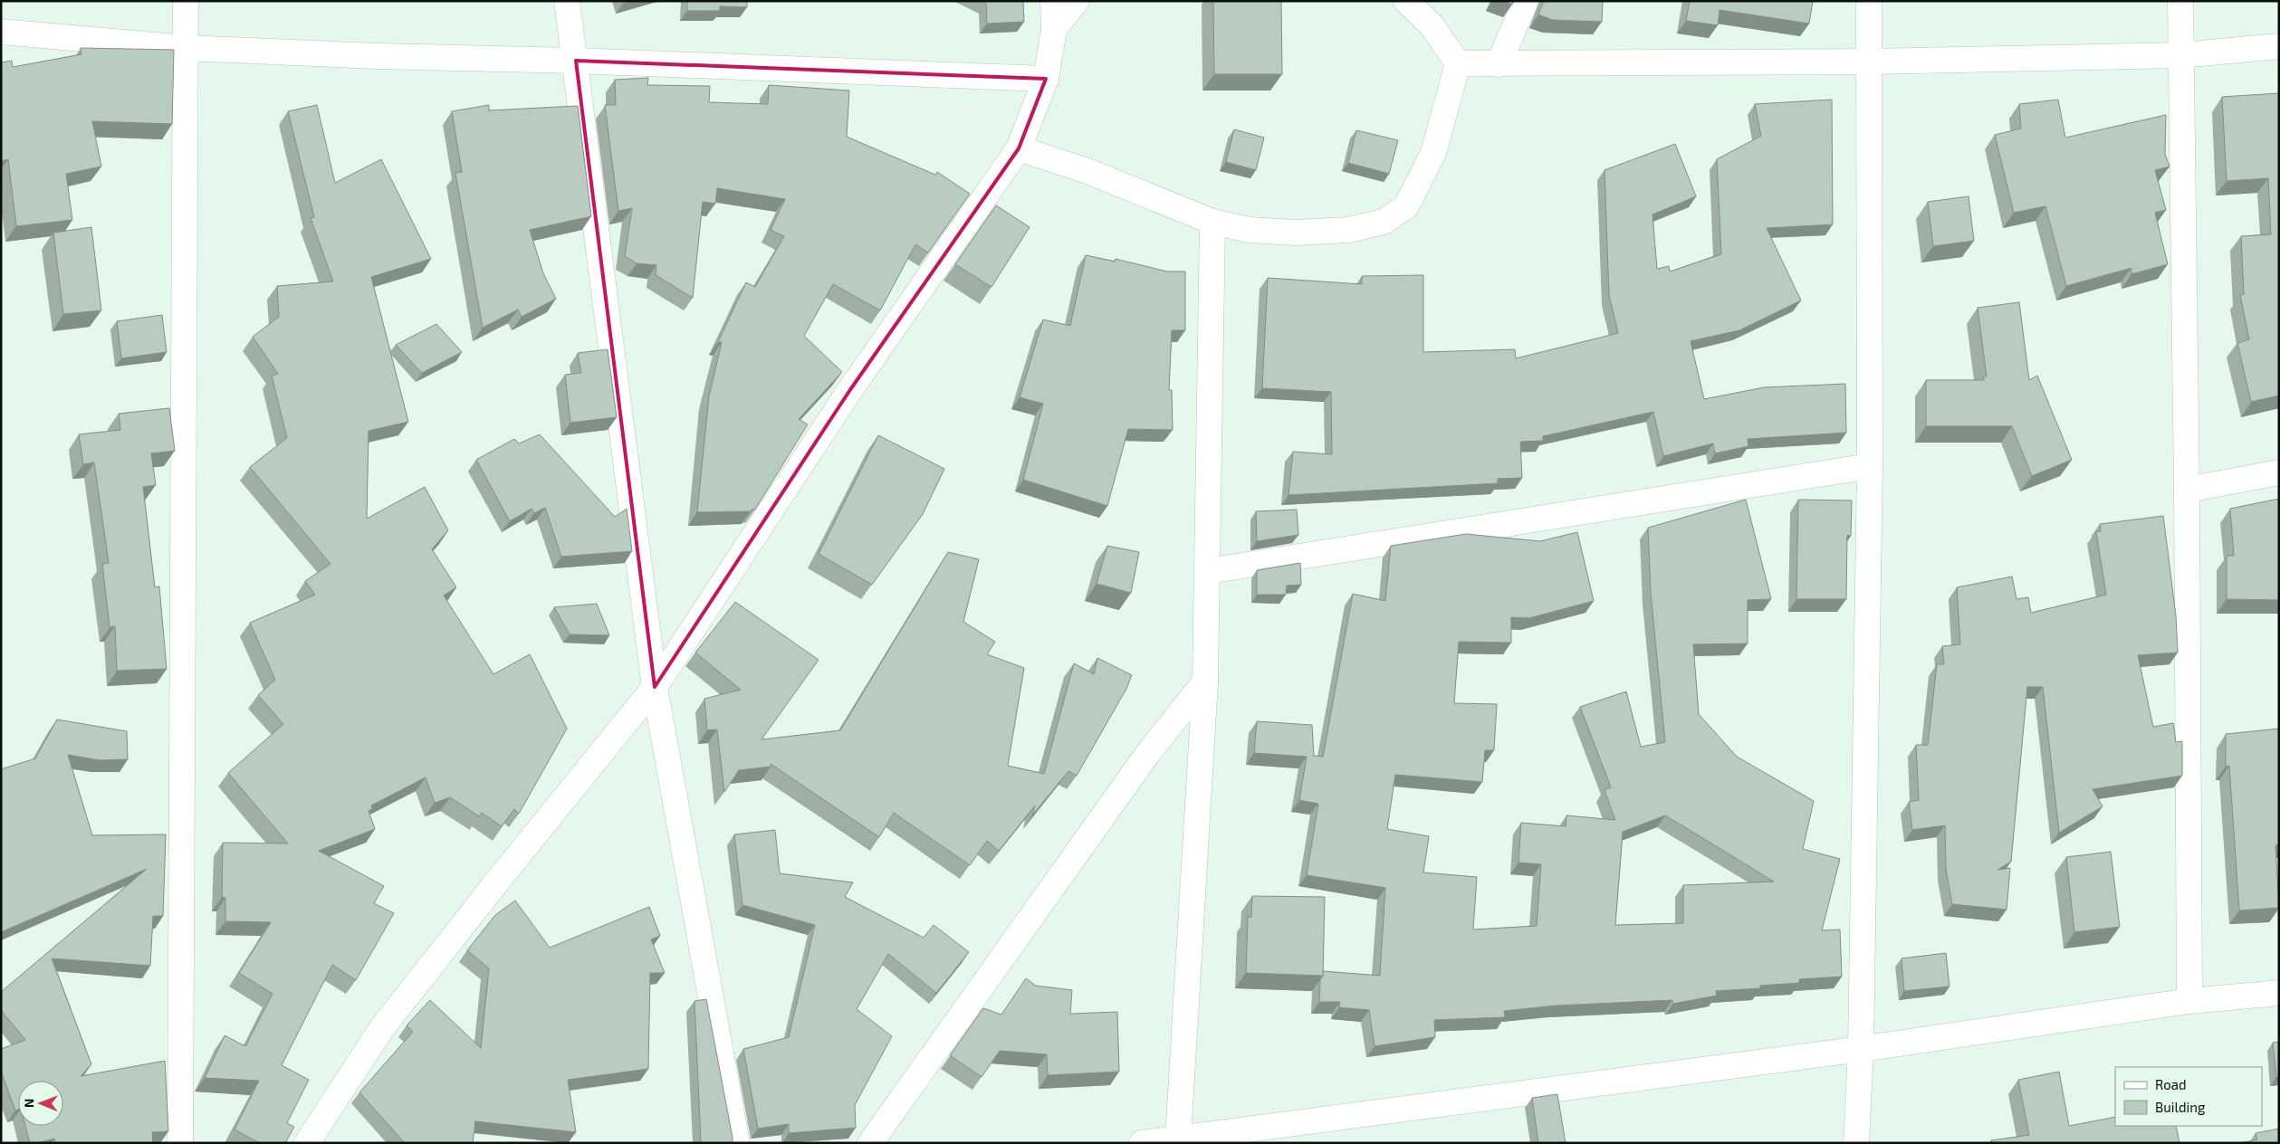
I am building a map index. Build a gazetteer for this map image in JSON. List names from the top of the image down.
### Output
{
  "legend": ["Road", "Building"],
  "north": "left"
}
